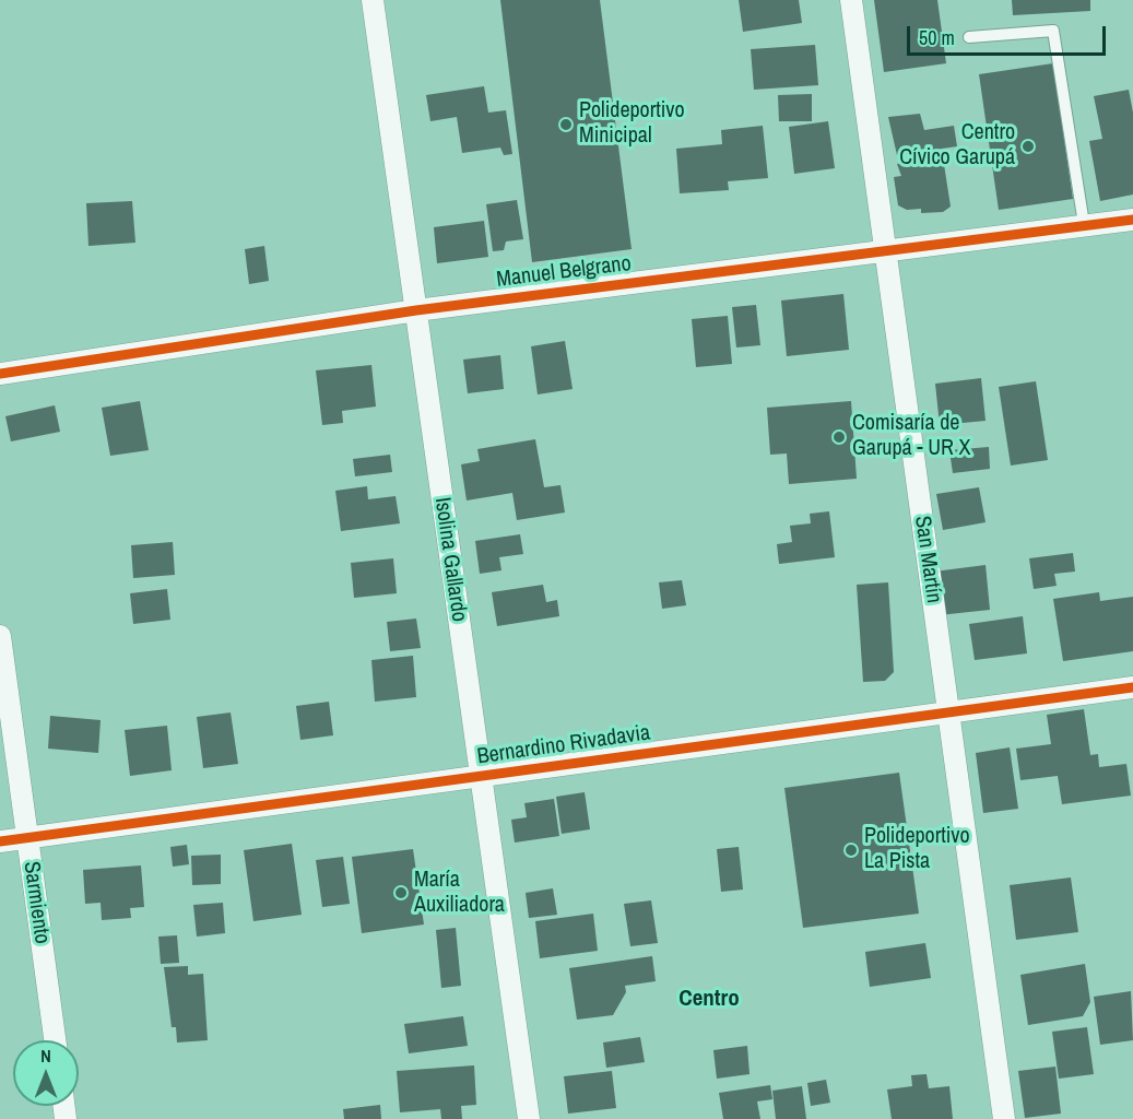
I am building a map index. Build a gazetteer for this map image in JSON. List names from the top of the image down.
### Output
{
  "streets": {
    "street": [
      "Manuel Belgrano",
      "Isolina Gallardo",
      "San Martín",
      "Bernardino Rivadavia",
      "Sarmiento"
    ]
  },
  "crossings": [
    ["Manuel Belgrano", "Isolina Gallardo"],
    ["Manuel Belgrano", "San Martín"],
    ["Isolina Gallardo", "Bernardino Rivadavia"],
    ["San Martín", "Bernardino Rivadavia"],
    ["Bernardino Rivadavia", "Sarmiento"]
  ],
  "districts": ["Centro"],
  "places": [
    "Polideportivo Minicipal",
    "Centro Cívico Garupá",
    "Comisaría de Garupá - UR X",
    "Polideportivo La Pista",
    "María Auxiliadora"
  ],
  "scale_bar": "50 m",
  "north": "top"
}
